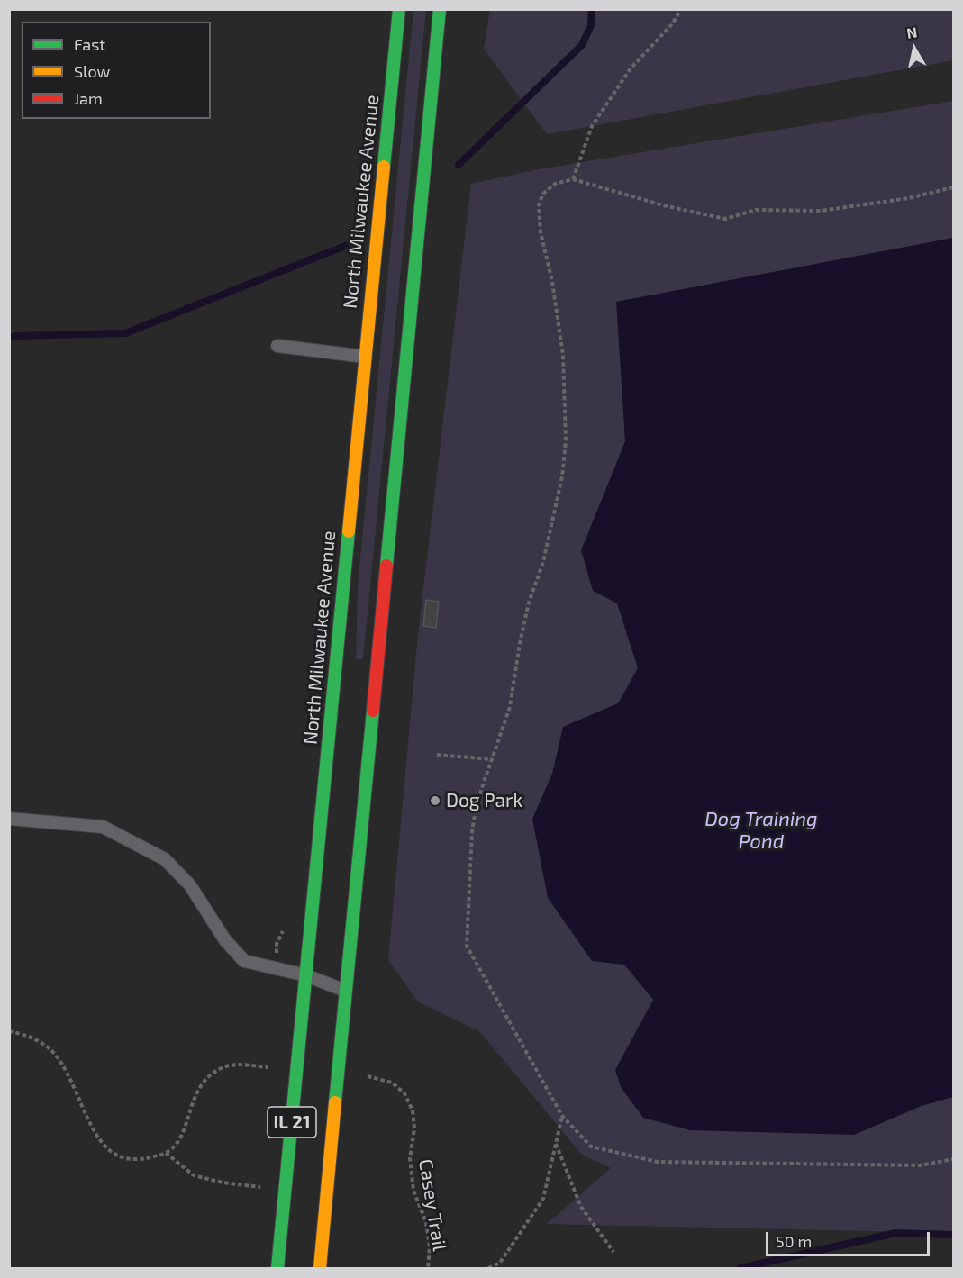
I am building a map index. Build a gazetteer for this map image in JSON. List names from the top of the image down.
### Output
{
  "streets": {
    "main road": ["North Milwaukee Avenue", "IL 21"],
    "path": ["Casey Trail"]
  },
  "water": ["Dog Training Pond"],
  "places": ["Dog Park"],
  "legend": ["Fast", "Slow", "Jam"],
  "scale_bar": "50 m",
  "north": "top"
}
